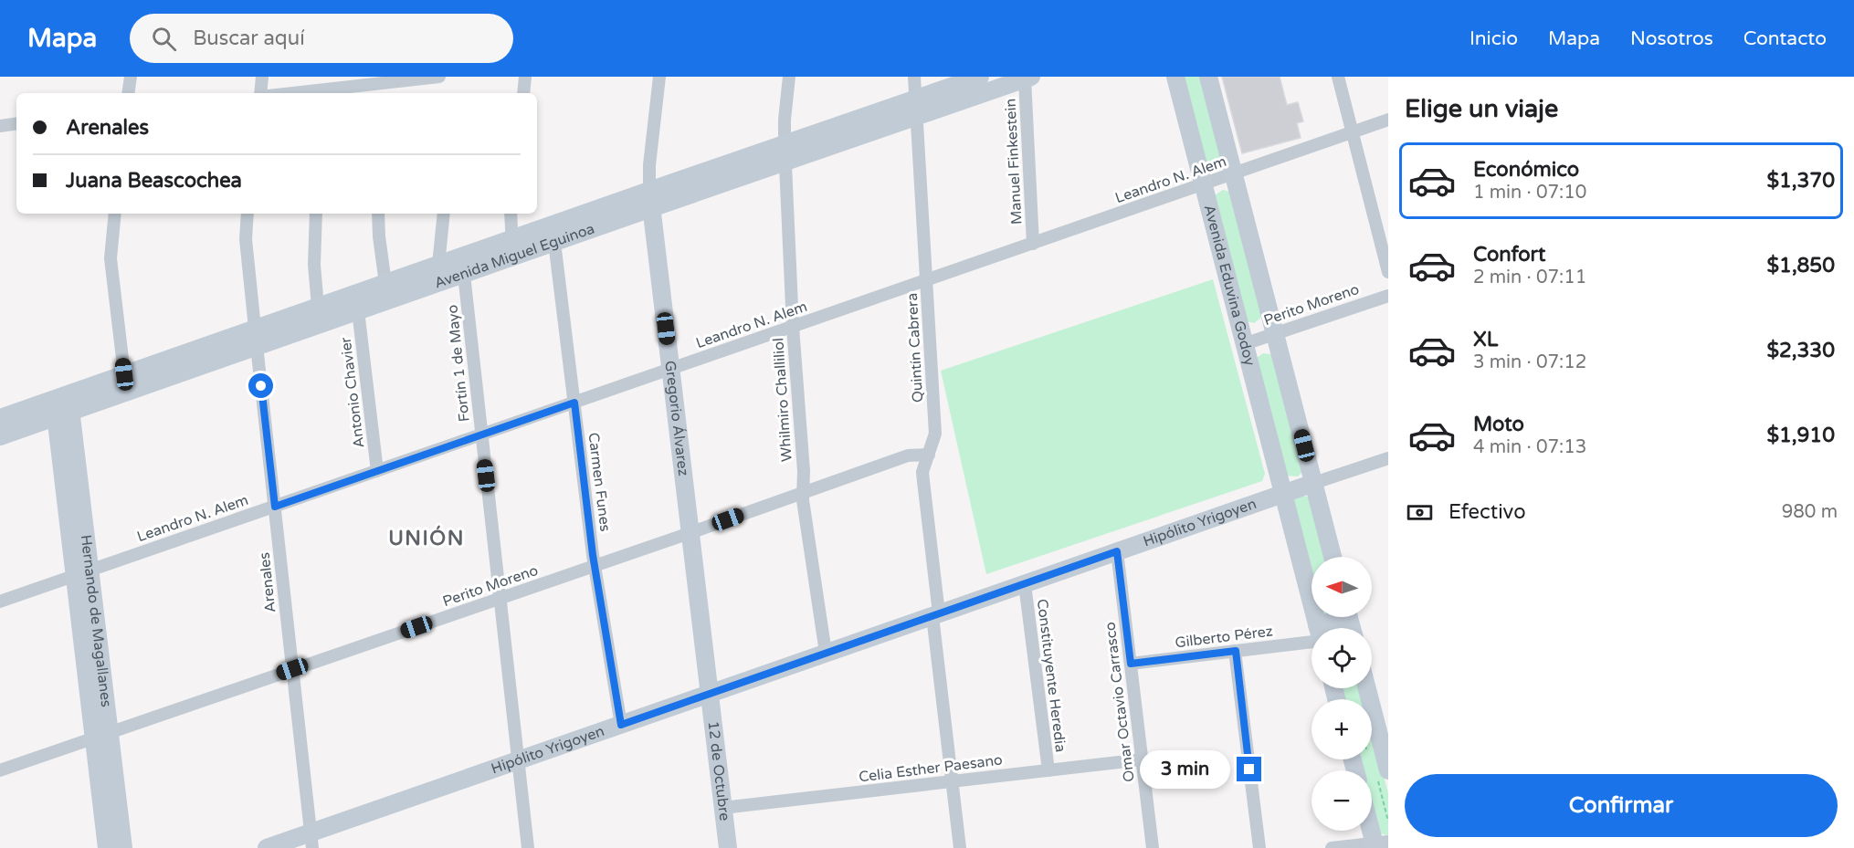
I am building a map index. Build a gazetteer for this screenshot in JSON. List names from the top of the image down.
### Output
{
  "streets": {
    "main road": [
      "Avenida Miguel Eguinoa",
      "Avenida Eduvina Godoy",
      "Gregorio Álvarez",
      "Hipólito Yrigoyen",
      "Hernando de Magallanes",
      "12 de Octubre"
    ],
    "street": [
      "Manuel Finkestein",
      "Leandro N. Alem",
      "Perito Moreno",
      "Quintín Cabrera",
      "Fortín 1 de Mayo",
      "Antonio Chavier",
      "Whilmiro Challiliol",
      "Carmen Funes",
      "Arenales",
      "Gilberto Pérez",
      "Constituyente Heredia",
      "Omar Octavio Carrasco",
      "Celia Esther Paesano"
    ]
  },
  "crossings": [
    ["Manuel Finkestein", "Leandro N. Alem"],
    ["Manuel Finkestein", "Avenida Miguel Eguinoa"],
    ["Leandro N. Alem", "Avenida Eduvina Godoy"],
    ["Leandro N. Alem", "Quintín Cabrera"],
    ["Leandro N. Alem", "Fortín 1 de Mayo"],
    ["Leandro N. Alem", "Antonio Chavier"],
    ["Leandro N. Alem", "Whilmiro Challiliol"],
    ["Leandro N. Alem", "Gregorio Álvarez"],
    ["Leandro N. Alem", "Carmen Funes"],
    ["Leandro N. Alem", "Arenales"],
    ["Leandro N. Alem", "Hernando de Magallanes"],
    ["Avenida Miguel Eguinoa", "Quintín Cabrera"],
    ["Avenida Miguel Eguinoa", "Fortín 1 de Mayo"],
    ["Avenida Miguel Eguinoa", "Antonio Chavier"],
    ["Avenida Miguel Eguinoa", "Whilmiro Challiliol"],
    ["Avenida Miguel Eguinoa", "Gregorio Álvarez"],
    ["Avenida Miguel Eguinoa", "Carmen Funes"],
    ["Avenida Miguel Eguinoa", "Arenales"],
    ["Avenida Miguel Eguinoa", "Hernando de Magallanes"],
    ["Avenida Eduvina Godoy", "Perito Moreno"],
    ["Avenida Eduvina Godoy", "Hipólito Yrigoyen"],
    ["Perito Moreno", "Quintín Cabrera"],
    ["Perito Moreno", "Fortín 1 de Mayo"],
    ["Perito Moreno", "Whilmiro Challiliol"],
    ["Perito Moreno", "Gregorio Álvarez"],
    ["Perito Moreno", "Carmen Funes"],
    ["Perito Moreno", "Arenales"],
    ["Perito Moreno", "Hernando de Magallanes"],
    ["Quintín Cabrera", "Hipólito Yrigoyen"],
    ["Quintín Cabrera", "Celia Esther Paesano"],
    ["Fortín 1 de Mayo", "Hipólito Yrigoyen"],
    ["Whilmiro Challiliol", "Hipólito Yrigoyen"],
    ["Gregorio Álvarez", "Hipólito Yrigoyen"],
    ["Gregorio Álvarez", "12 de Octubre"],
    ["Carmen Funes", "Hipólito Yrigoyen"],
    ["Hipólito Yrigoyen", "Arenales"],
    ["Hipólito Yrigoyen", "Constituyente Heredia"],
    ["Hipólito Yrigoyen", "Omar Octavio Carrasco"],
    ["Hipólito Yrigoyen", "12 de Octubre"],
    ["Gilberto Pérez", "Omar Octavio Carrasco"],
    ["Constituyente Heredia", "Celia Esther Paesano"],
    ["Omar Octavio Carrasco", "Celia Esther Paesano"],
    ["Celia Esther Paesano", "12 de Octubre"]
  ],
  "districts": ["UNIÓN"],
  "north": "left",
  "page": {
    "header": "Mapa",
    "search": "Buscar aquí",
    "nav": [
      "Inicio",
      "Mapa",
      "Nosotros",
      "Contacto"
    ],
    "heading": "Elige un viaje",
    "banner": ["Arenales", "Juana Beascochea"],
    "list": [
      {
        "name": "Económico",
        "note": "1 min · 07:10",
        "value": "$1,370"
      },
      {
        "name": "Confort",
        "note": "2 min · 07:11",
        "value": "$1,850"
      },
      {
        "name": "XL",
        "note": "3 min · 07:12",
        "value": "$2,330"
      },
      {
        "name": "Moto",
        "note": "4 min · 07:13",
        "value": "$1,910"
      }
    ],
    "pay": ["Efectivo", "980 m"],
    "map_buttons": ["+", "−"],
    "bubble": "3 min",
    "buttons": "Confirmar"
  }
}
